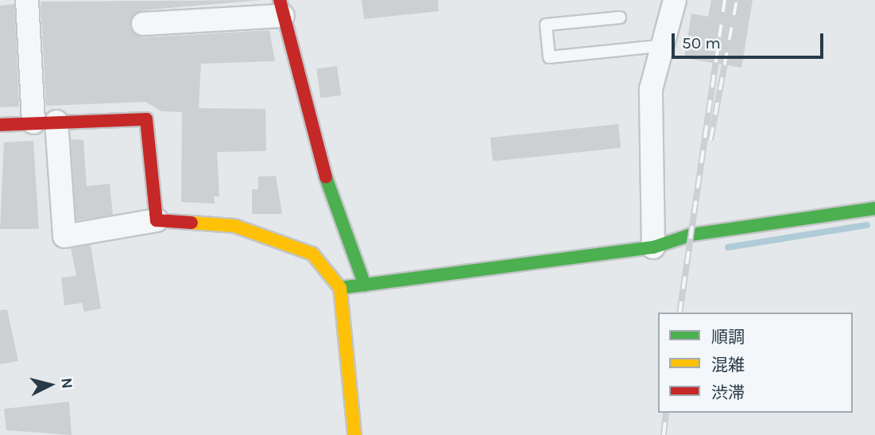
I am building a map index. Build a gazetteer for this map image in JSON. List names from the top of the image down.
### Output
{
  "legend": ["順調", "混雑", "渋滞"],
  "scale_bar": "50 m",
  "north": "right"
}
